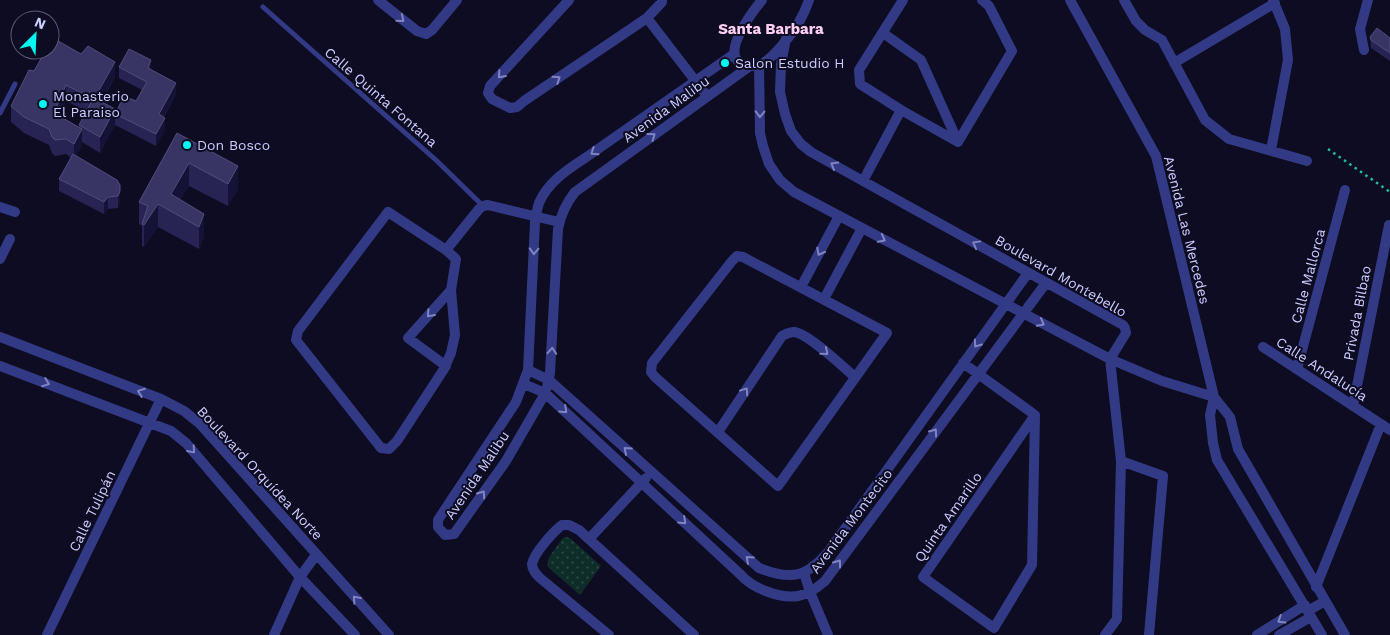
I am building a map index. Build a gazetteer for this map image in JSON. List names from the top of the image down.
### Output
{
  "streets": {
    "street": [
      "Avenida Malibu",
      "Avenida Las Mercedes",
      "Boulevard Montebello",
      "Calle Mallorca",
      "Privada Bilbao",
      "Calle Andalucía",
      "Boulevard Orquídea Norte",
      "Calle Tulipán",
      "Quinta Amarillo",
      "Avenida Montecito"
    ],
    "lane": ["Calle Quinta Fontana"]
  },
  "crossings": [
    ["Avenida Malibu", "Boulevard Montebello"],
    ["Avenida Malibu", "Avenida Montecito"],
    ["Boulevard Montebello", "Avenida Montecito"],
    ["Calle Mallorca", "Calle Andalucía"],
    ["Privada Bilbao", "Calle Andalucía"],
    ["Boulevard Orquídea Norte", "Calle Tulipán"]
  ],
  "districts": ["Santa Barbara"],
  "places": ["Salon Estudio H", "Monasterio El Paraiso", "Don Bosco"],
  "north": "top right"
}
